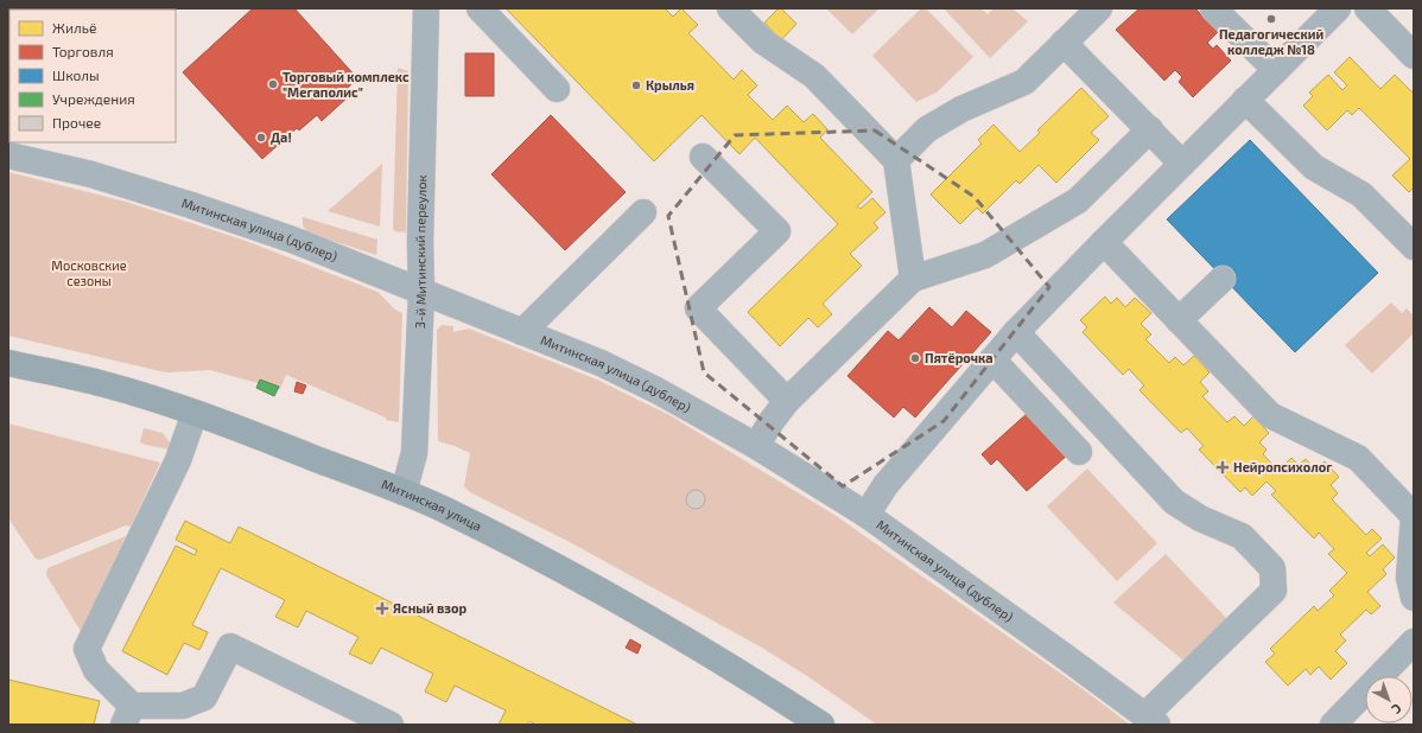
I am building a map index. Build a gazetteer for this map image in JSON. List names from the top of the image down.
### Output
{
  "streets": {
    "main road": ["Митинская улица"],
    "street": ["Митинская улица (дублер)", "3-й Митинский переулок"]
  },
  "crossings": [
    ["Митинская улица (дублер)", "3-й Митинский переулок"],
    ["3-й Митинский переулок", "Митинская улица"]
  ],
  "parks": ["Московские сезоны"],
  "places": {
    "other": [
      "Педагогический колледж №18",
      "Торговый комплекс \"Мегаполис\"",
      "Крылья",
      "Да!",
      "Пятёрочка"
    ],
    "health": ["Нейропсихолог", "Ясный взор"]
  },
  "legend": [
    "Жильё",
    "Торговля",
    "Школы",
    "Учреждения",
    "Прочее"
  ],
  "north": "bottom right"
}
